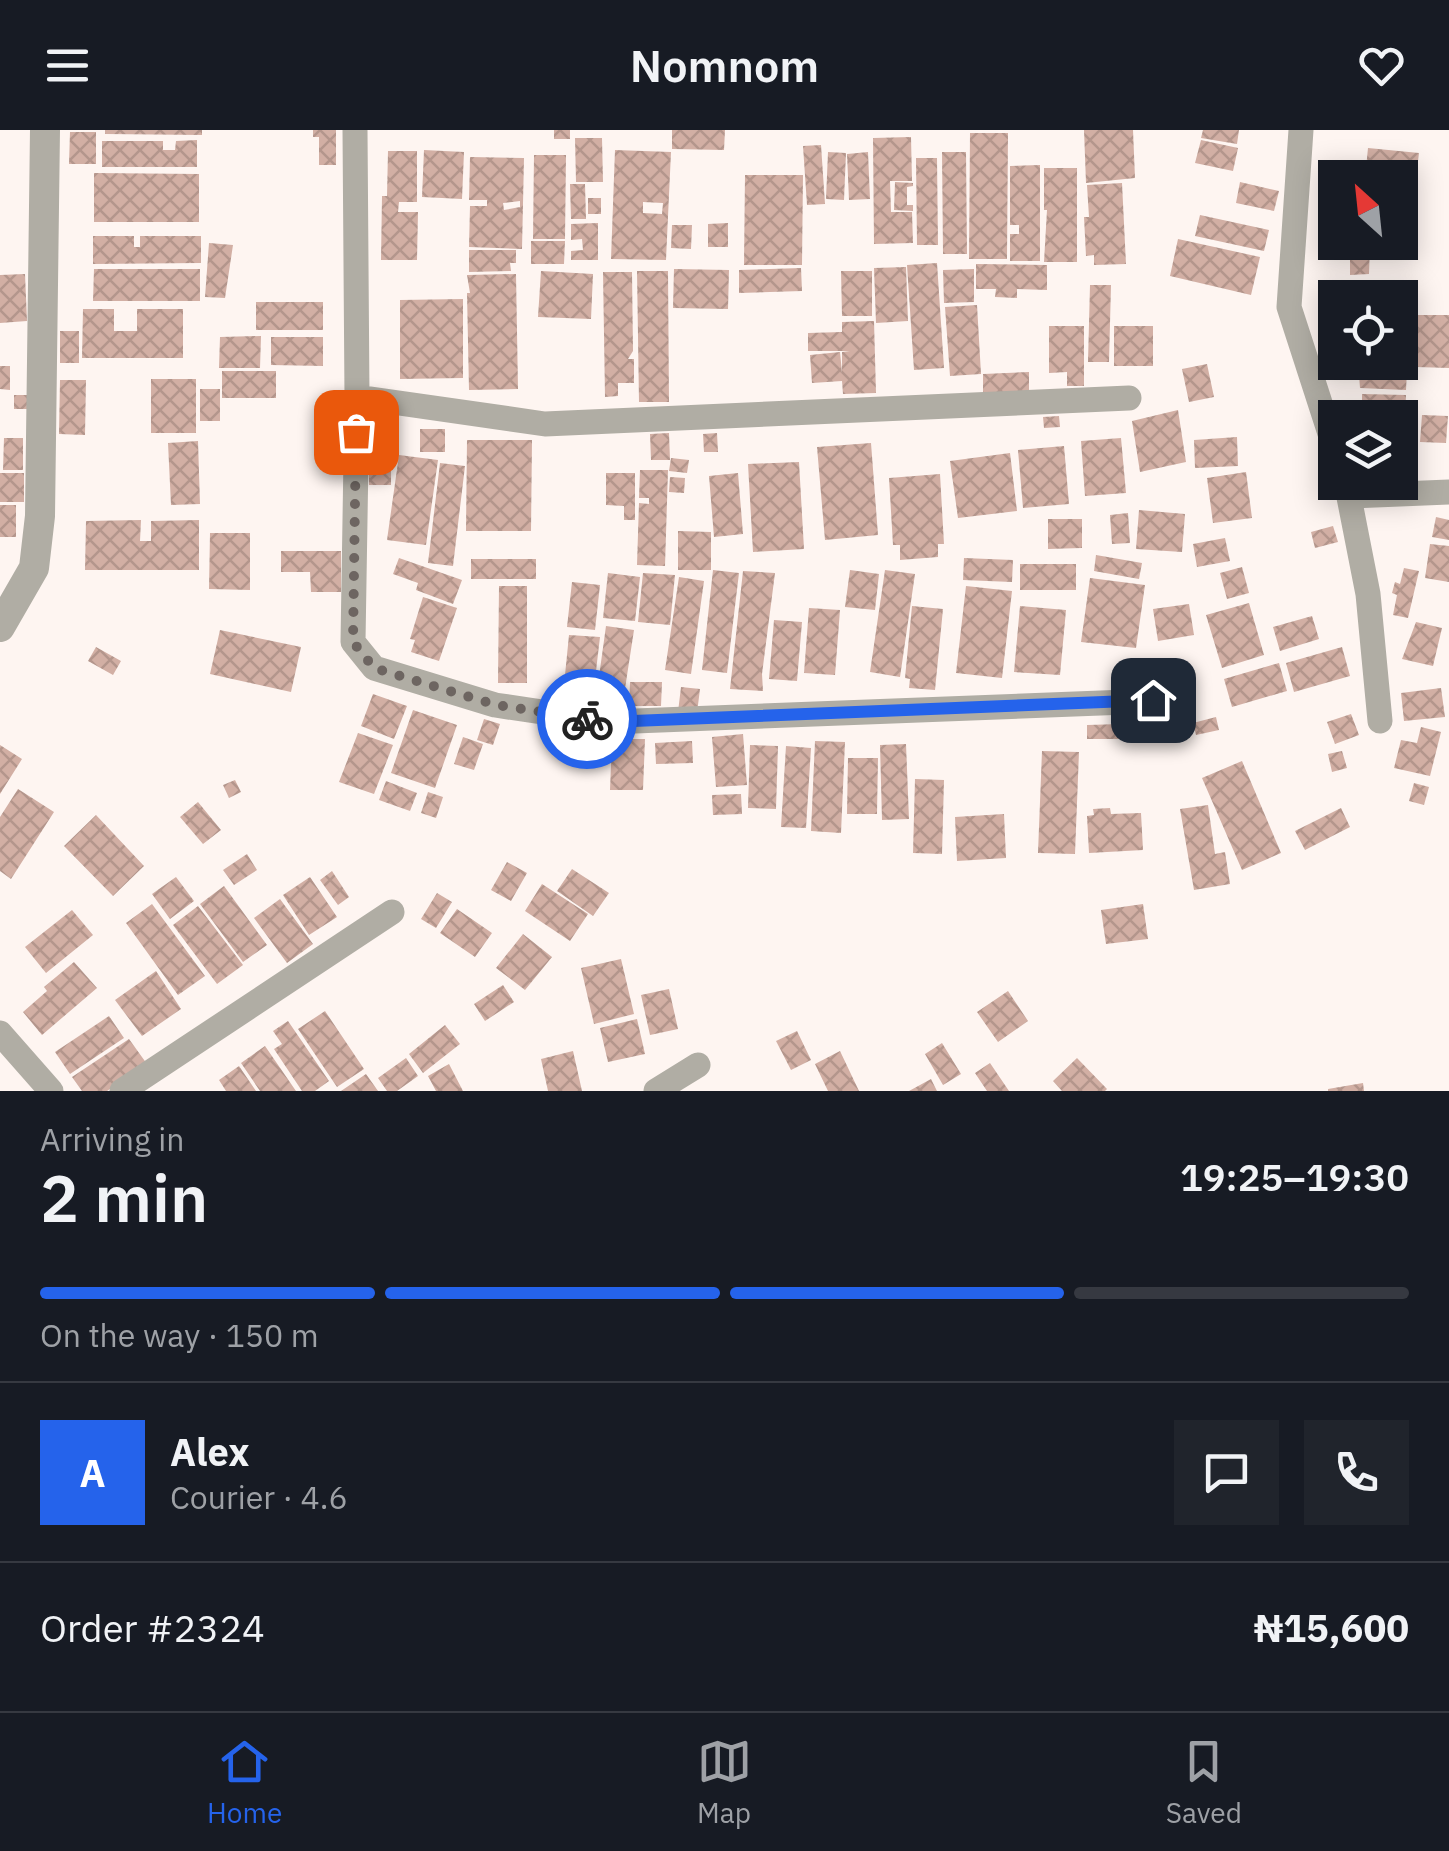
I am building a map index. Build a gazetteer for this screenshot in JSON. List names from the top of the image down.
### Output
{
  "north": "top left",
  "page": {
    "header": "Nomnom",
    "heading": ["2 min", "Arriving in", "19:25–19:30"],
    "panel": [
      "Alex",
      "Courier · 4.6",
      "Order #2324",
      "₦15,600"
    ],
    "bar": "On the way · 150 m",
    "round": "A",
    "tabs": ["Home", "Map", "Saved"]
  }
}
